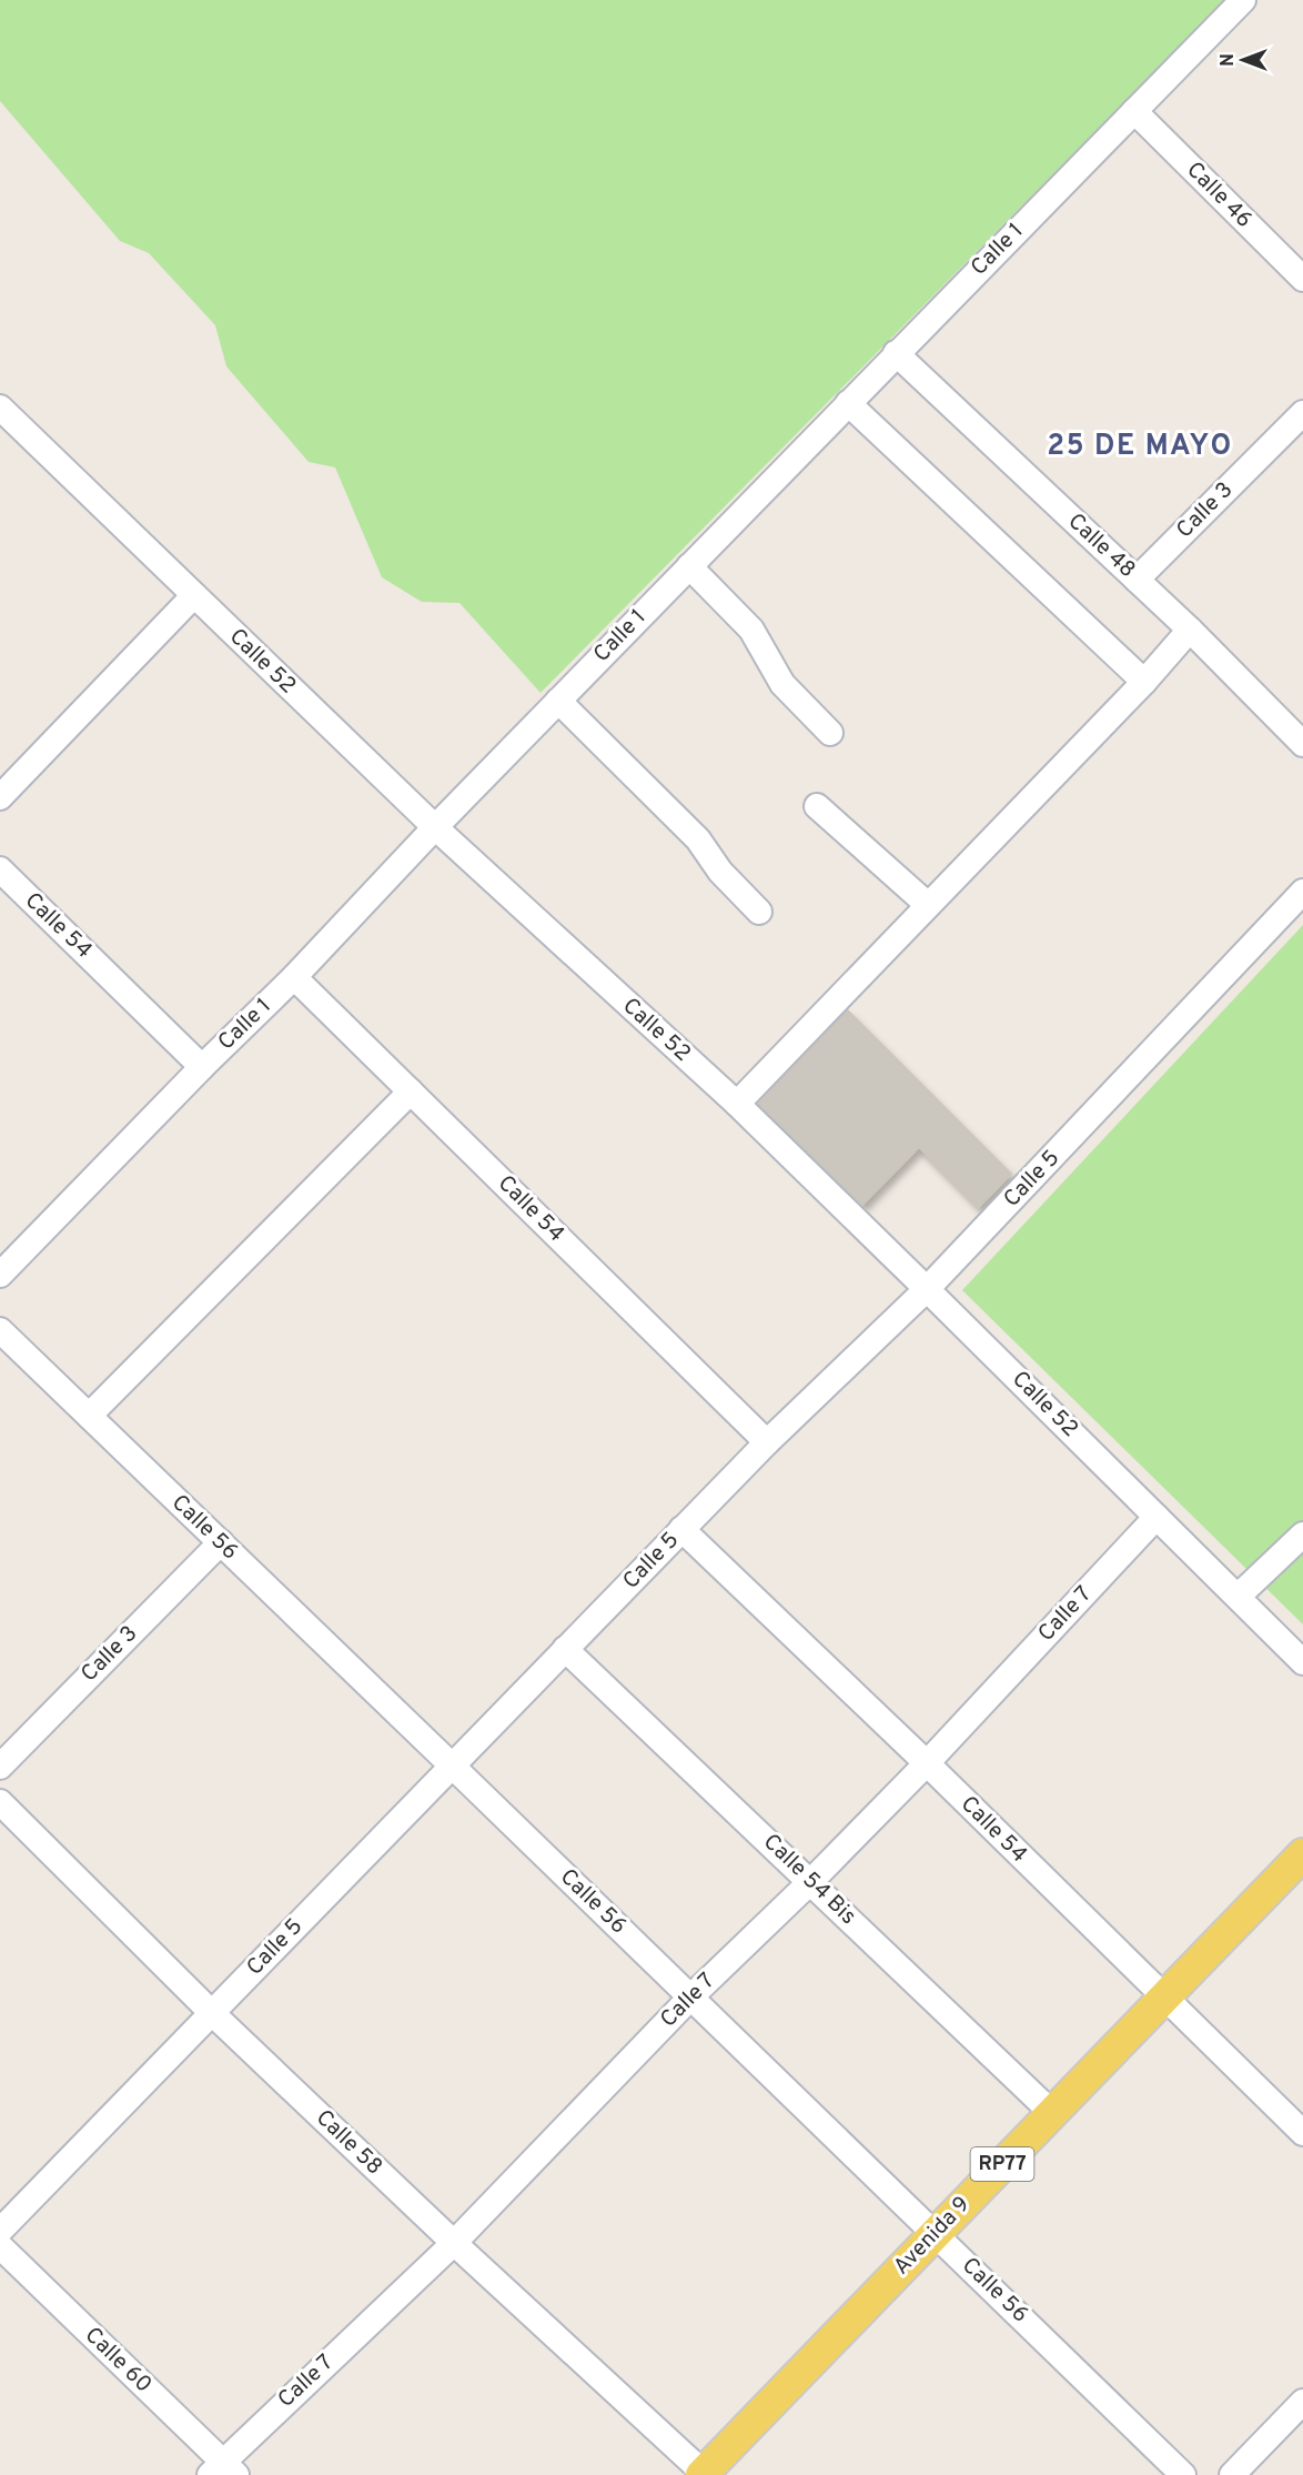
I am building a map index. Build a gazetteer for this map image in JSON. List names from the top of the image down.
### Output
{
  "streets": {
    "main road": ["RP77", "Avenida 9"],
    "street": [
      "Calle 46",
      "Calle 1",
      "Calle 3",
      "Calle 48",
      "Calle 52",
      "Calle 54",
      "Calle 5",
      "Calle 56",
      "Calle 7",
      "Calle 54 Bis",
      "Calle 58",
      "Calle 60"
    ]
  },
  "crossings": [
    ["Calle 46", "Calle 1"],
    ["Calle 1", "Calle 48"],
    ["Calle 1", "Calle 52"],
    ["Calle 1", "Calle 54"],
    ["Calle 3", "Calle 48"],
    ["Calle 3", "Calle 56"],
    ["Calle 52", "Calle 5"],
    ["Calle 52", "Calle 7"],
    ["Calle 54", "Calle 5"],
    ["Calle 54", "Calle 7"],
    ["Calle 54", "Avenida 9"],
    ["Calle 5", "Calle 56"],
    ["Calle 5", "Calle 54 Bis"],
    ["Calle 5", "Calle 58"],
    ["Calle 56", "Calle 7"],
    ["Calle 56", "Avenida 9"],
    ["Calle 7", "Calle 54 Bis"],
    ["Calle 7", "Calle 58"],
    ["Calle 7", "Calle 60"],
    ["Calle 54 Bis", "Avenida 9"],
    ["Calle 58", "Avenida 9"]
  ],
  "districts": ["25 DE MAYO"],
  "north": "left"
}
